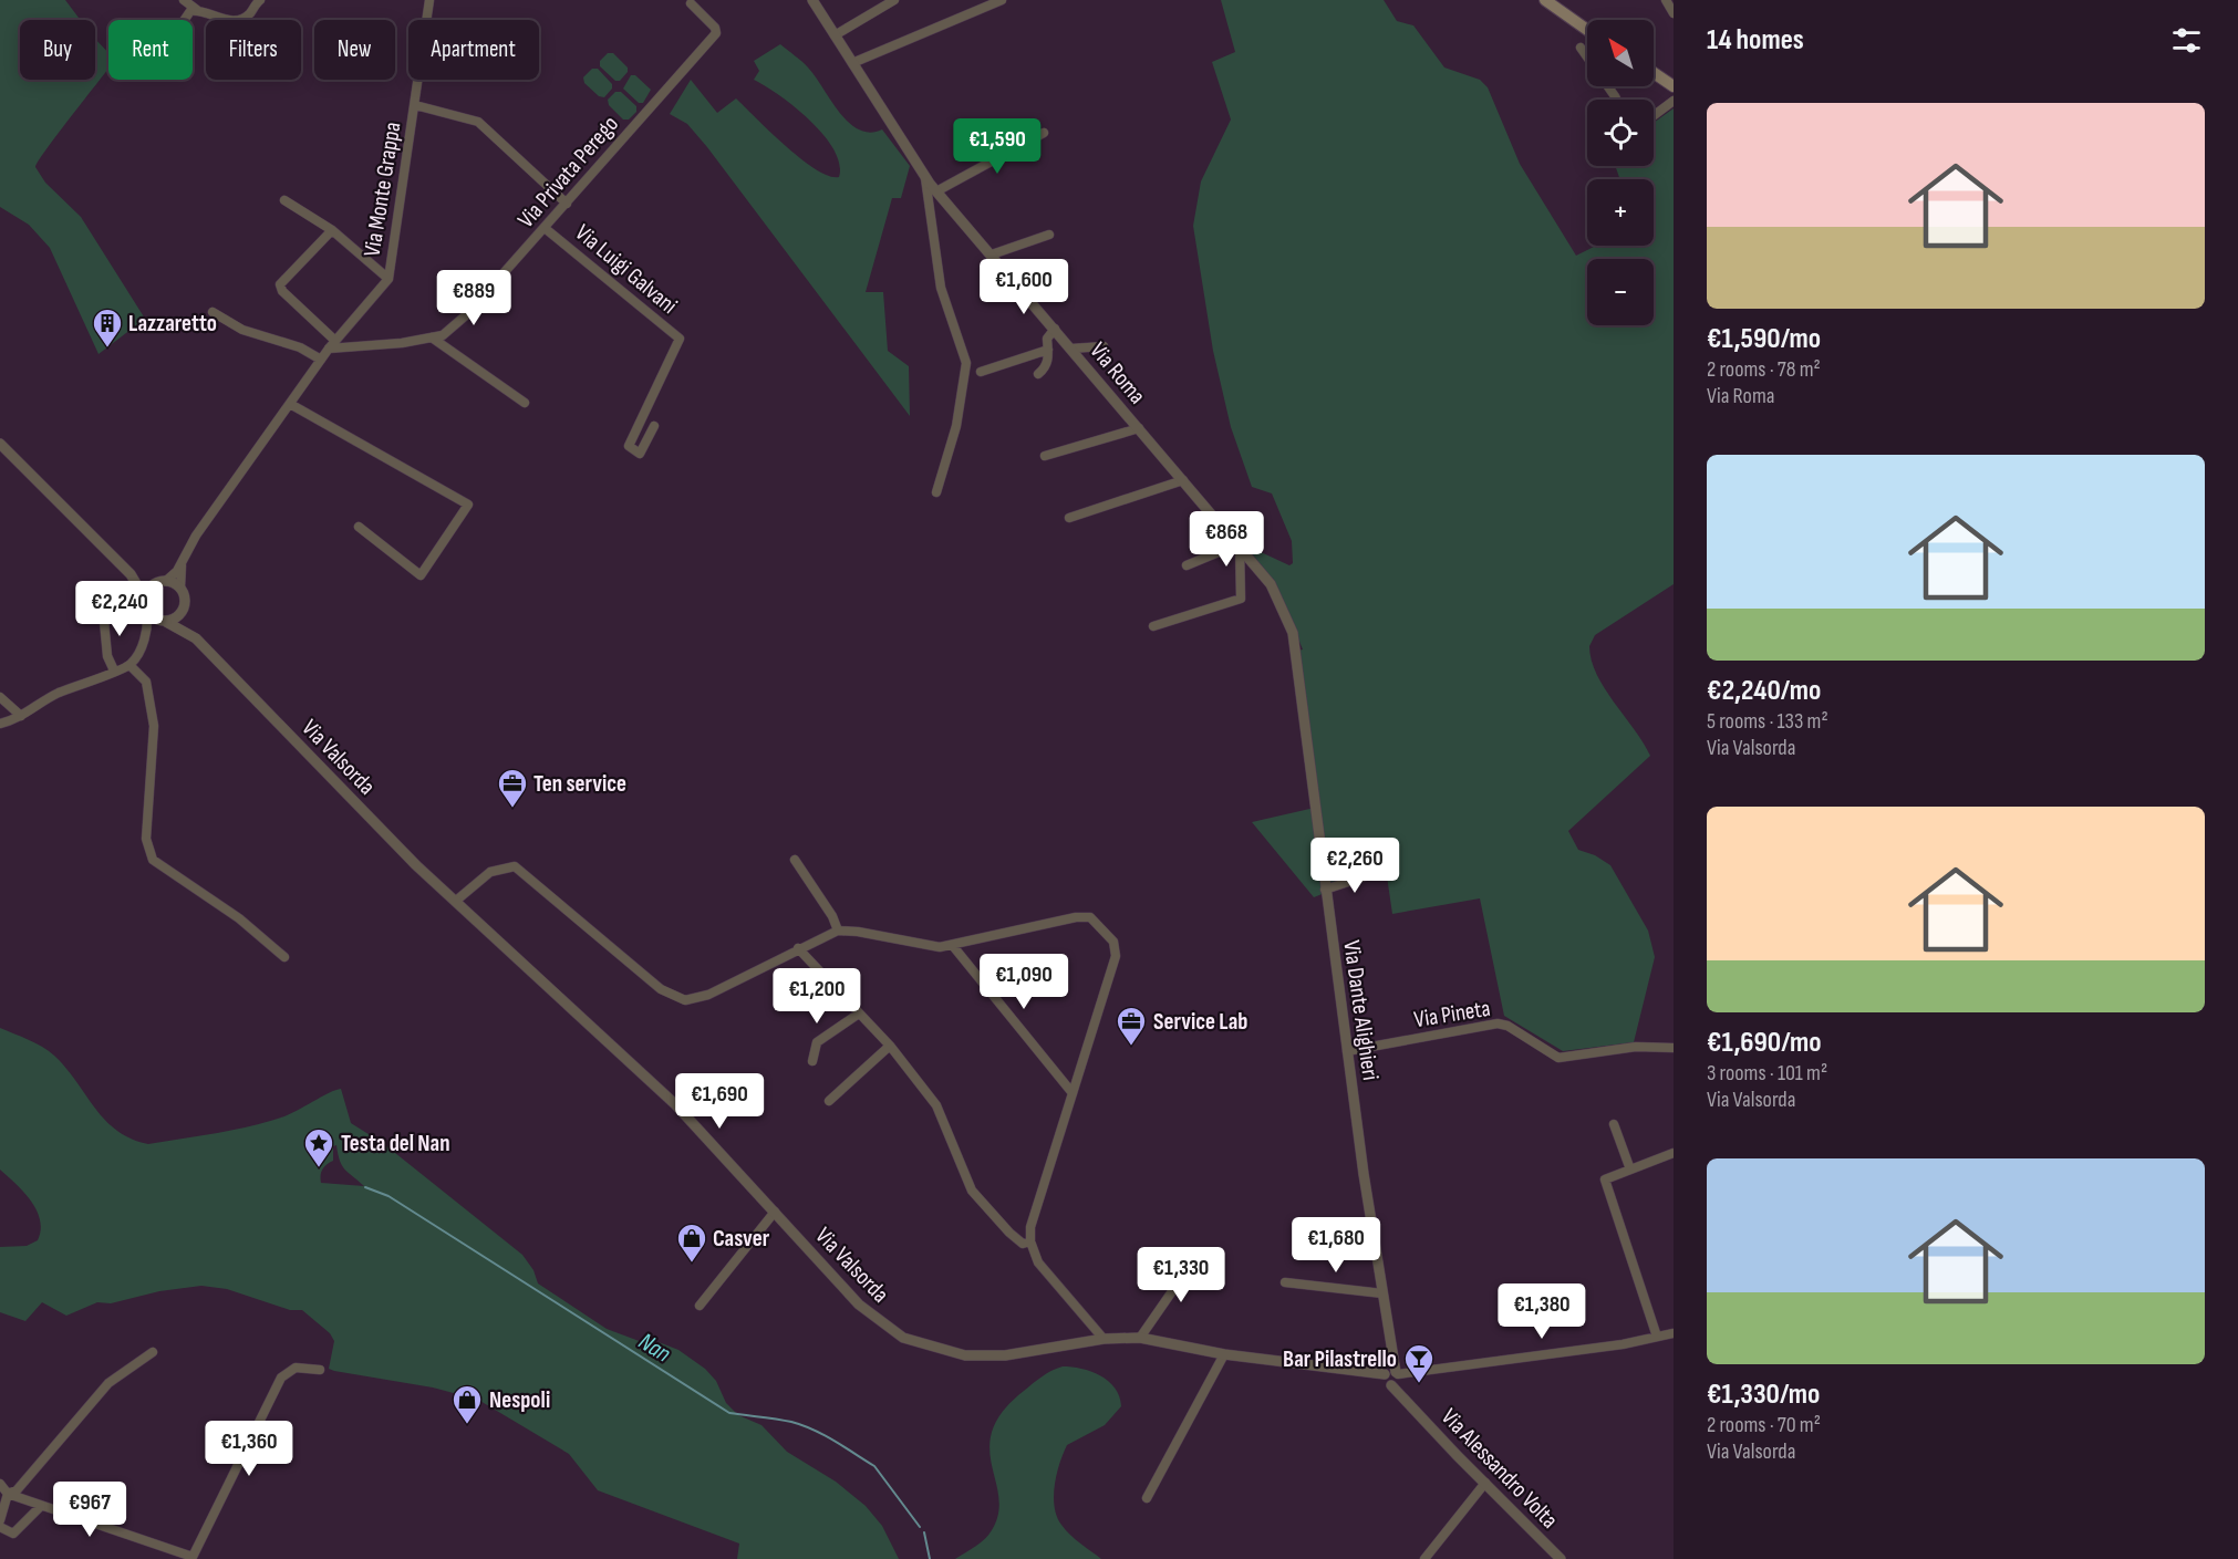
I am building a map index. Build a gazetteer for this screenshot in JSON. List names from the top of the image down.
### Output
{
  "streets": {
    "street": [
      "Via Privata Perego",
      "Via Monte Grappa",
      "Via Luigi Galvani",
      "Via Roma",
      "Via Valsorda",
      "Via Dante Alighieri",
      "Via Pineta",
      "Via Alessandro Volta"
    ]
  },
  "crossings": [
    ["Via Privata Perego", "Via Monte Grappa"],
    ["Via Privata Perego", "Via Luigi Galvani"],
    ["Via Monte Grappa", "Via Valsorda"],
    ["Via Roma", "Via Dante Alighieri"],
    ["Via Valsorda", "Via Dante Alighieri"],
    ["Via Valsorda", "Via Alessandro Volta"],
    ["Via Dante Alighieri", "Via Pineta"],
    ["Via Dante Alighieri", "Via Alessandro Volta"]
  ],
  "water": ["Nan"],
  "places": {
    "building": ["Lazzaretto"],
    "office": ["Ten service", "Service Lab"],
    "place": ["Testa del Nan"],
    "shop": ["Casver", "Nespoli"],
    "bar": ["Bar Pilastrello"]
  },
  "north": "top left",
  "page": {
    "heading": "14 homes",
    "map_buttons": ["+", "−"],
    "chip": [
      "Buy",
      "Rent",
      "Filters",
      "New",
      "Apartment"
    ],
    "list": [
      {
        "name": "€1,590/mo",
        "note": "2 rooms · 78 m² · Via Roma"
      },
      {
        "name": "€2,240/mo",
        "note": "5 rooms · 133 m² · Via Valsorda"
      },
      {
        "name": "€1,690/mo",
        "note": "3 rooms · 101 m² · Via Valsorda"
      },
      {
        "name": "€1,330/mo",
        "note": "2 rooms · 70 m² · Via Valsorda"
      }
    ],
    "price": [
      "€1,590",
      "€1,600",
      "€889",
      "€868",
      "€2,240",
      "€2,260",
      "€1,090",
      "€1,200",
      "€1,690",
      "€1,680",
      "€1,330",
      "€1,380",
      "€1,360",
      "€967"
    ]
  }
}
